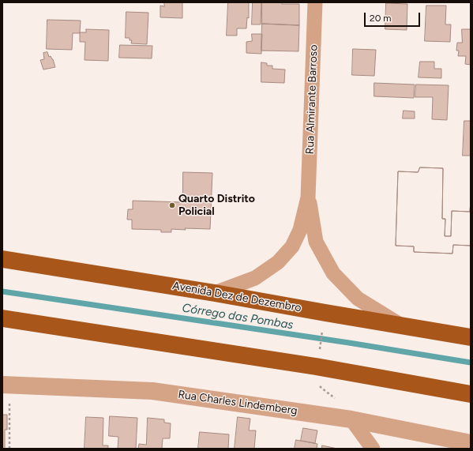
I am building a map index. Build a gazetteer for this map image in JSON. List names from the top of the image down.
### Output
{
  "streets": {
    "highway": ["Avenida Dez de Dezembro"],
    "street": ["Rua Almirante Barroso", "Rua Charles Lindemberg"]
  },
  "crossings": [
    ["Rua Almirante Barroso", "Avenida Dez de Dezembro"]
  ],
  "water": ["Córrego das Pombas"],
  "places": ["Quarto Distrito Policial"],
  "scale_bar": "20 m"
}
